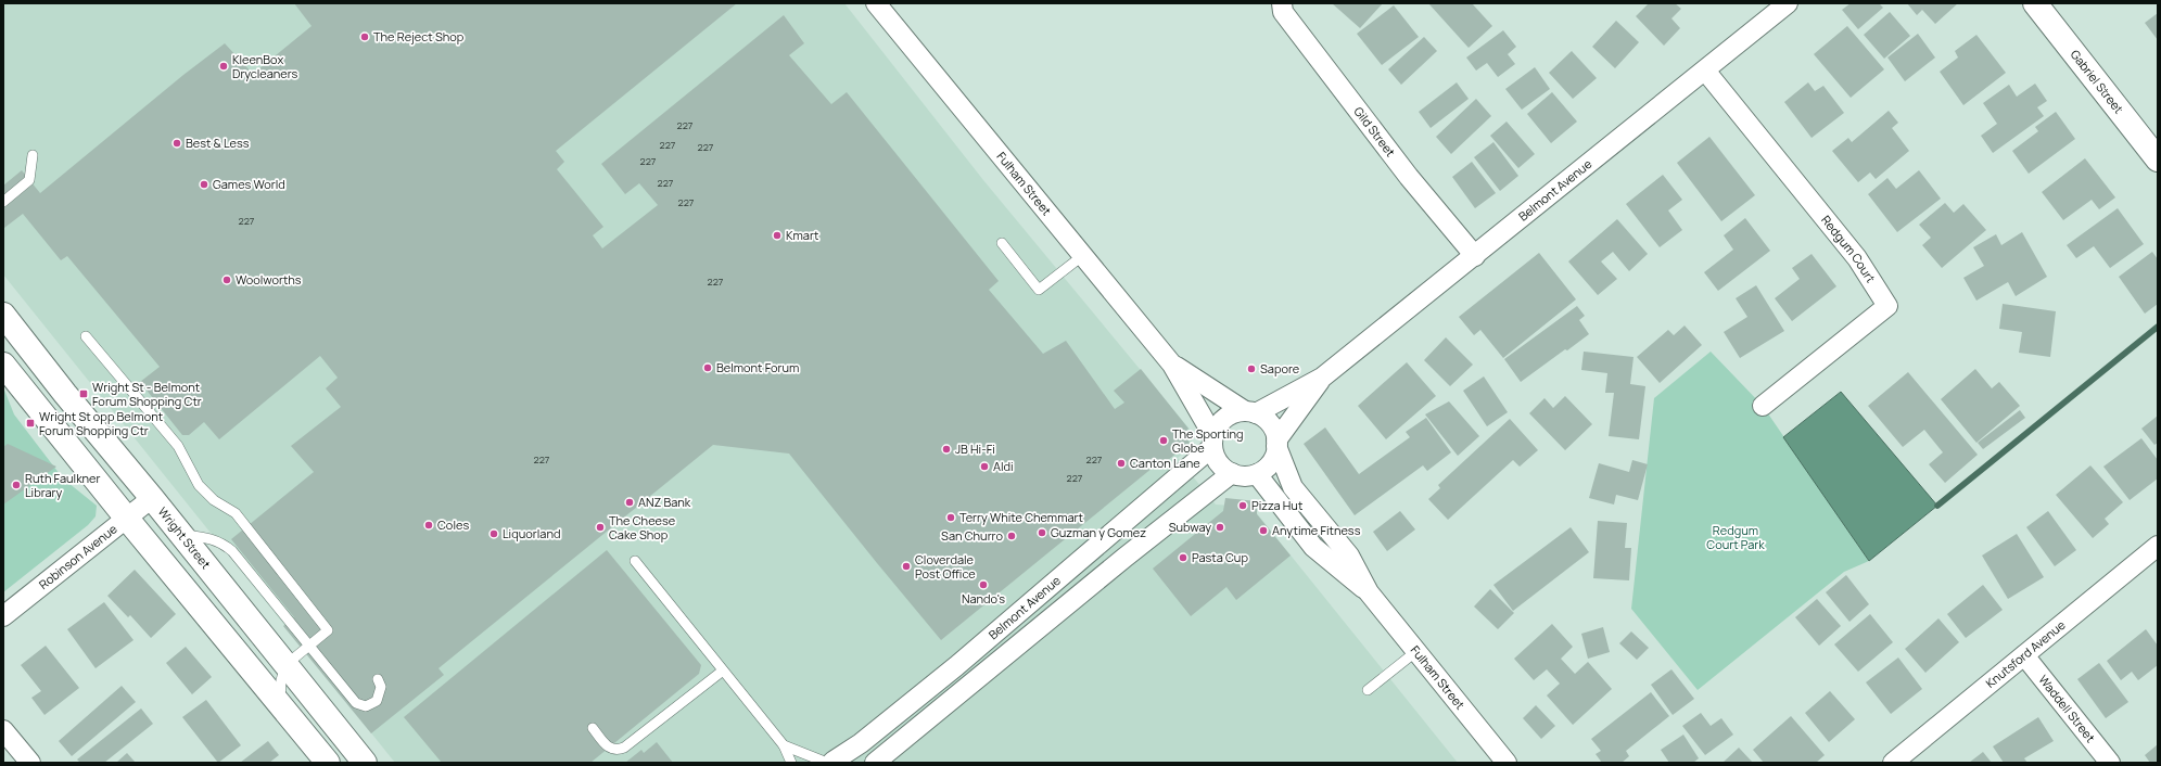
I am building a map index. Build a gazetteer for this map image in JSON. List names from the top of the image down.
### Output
{
  "streets": {
    "street": [
      "Gabriel Street",
      "Gild Street",
      "Fulham Street",
      "Belmont Avenue",
      "Redgum Court",
      "Wright Street",
      "Robinson Avenue",
      "Knutsford Avenue",
      "Waddell Street"
    ]
  },
  "crossings": [
    ["Gild Street", "Belmont Avenue"],
    ["Fulham Street", "Belmont Avenue"],
    ["Belmont Avenue", "Redgum Court"],
    ["Wright Street", "Robinson Avenue"],
    ["Knutsford Avenue", "Waddell Street"]
  ],
  "parks": ["Redgum Court Park"],
  "places": {
    "other": [
      "The Reject Shop",
      "KleenBox Drycleaners",
      "Best & Less",
      "Games World",
      "Kmart",
      "Woolworths",
      "Belmont Forum",
      "Sapore",
      "The Sporting Globe",
      "JB Hi-Fi",
      "Canton Lane",
      "Aldi",
      "Ruth Faulkner Library",
      "ANZ Bank",
      "Pizza Hut",
      "Terry White Chemmart",
      "Coles",
      "The Cheese Cake Shop",
      "Subway",
      "Anytime Fitness",
      "Guzman y Gomez",
      "Liquorland",
      "San Churro",
      "Pasta Cup",
      "Cloverdale Post Office",
      "Nando's"
    ],
    "transit": ["Wright St - Belmont Forum Shopping Ctr", "Wright St opp Belmont Forum Shopping Ctr"]
  },
  "house_numbers": [
    "227",
    "227",
    "227",
    "227",
    "227",
    "227",
    "227",
    "227",
    "227",
    "227",
    "227"
  ]
}
